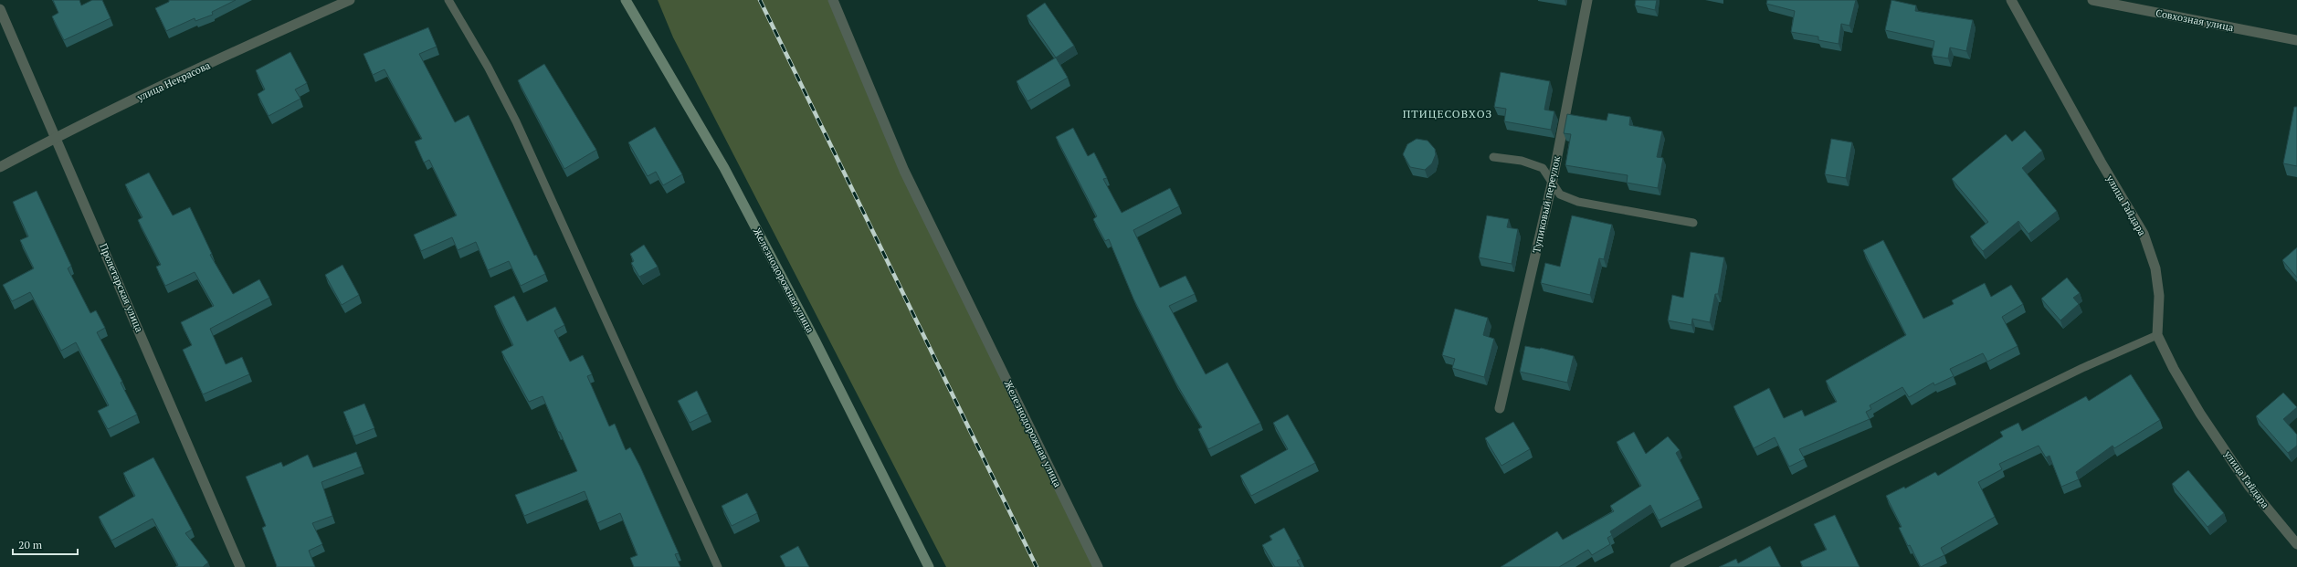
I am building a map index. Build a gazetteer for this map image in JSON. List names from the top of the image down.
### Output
{
  "streets": {
    "main road": ["Железнодорожная улица"],
    "street": [
      "Совхозная улица",
      "улица Некрасова",
      "Тупиковый переулок",
      "улица Гайдара",
      "Пролетарская улица"
    ]
  },
  "crossings": [
    ["улица Некрасова", "Пролетарская улица"]
  ],
  "districts": ["ПТИЦЕСОВХОЗ"],
  "scale_bar": "20 m"
}
